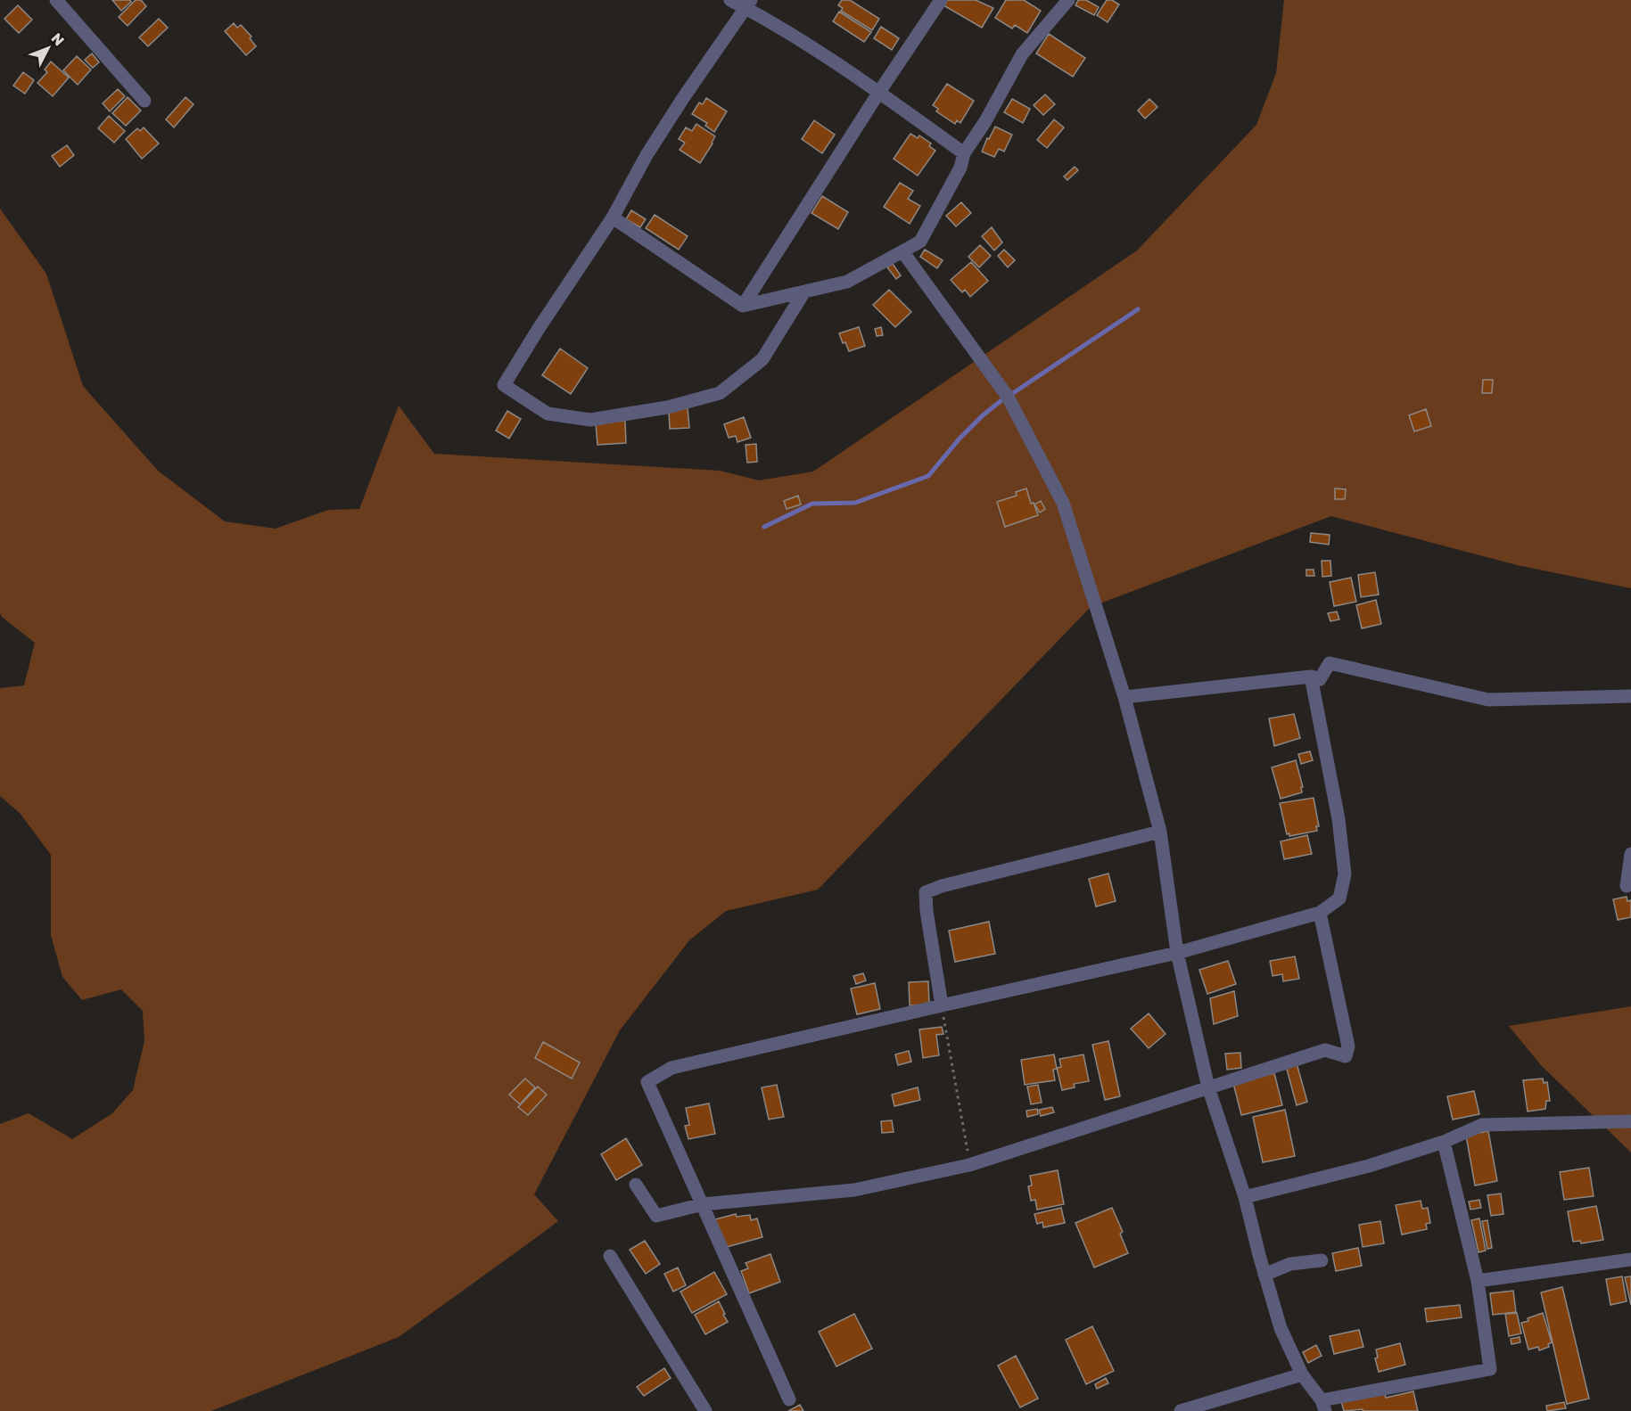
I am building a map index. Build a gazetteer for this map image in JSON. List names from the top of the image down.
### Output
{
  "north": "top right"
}
